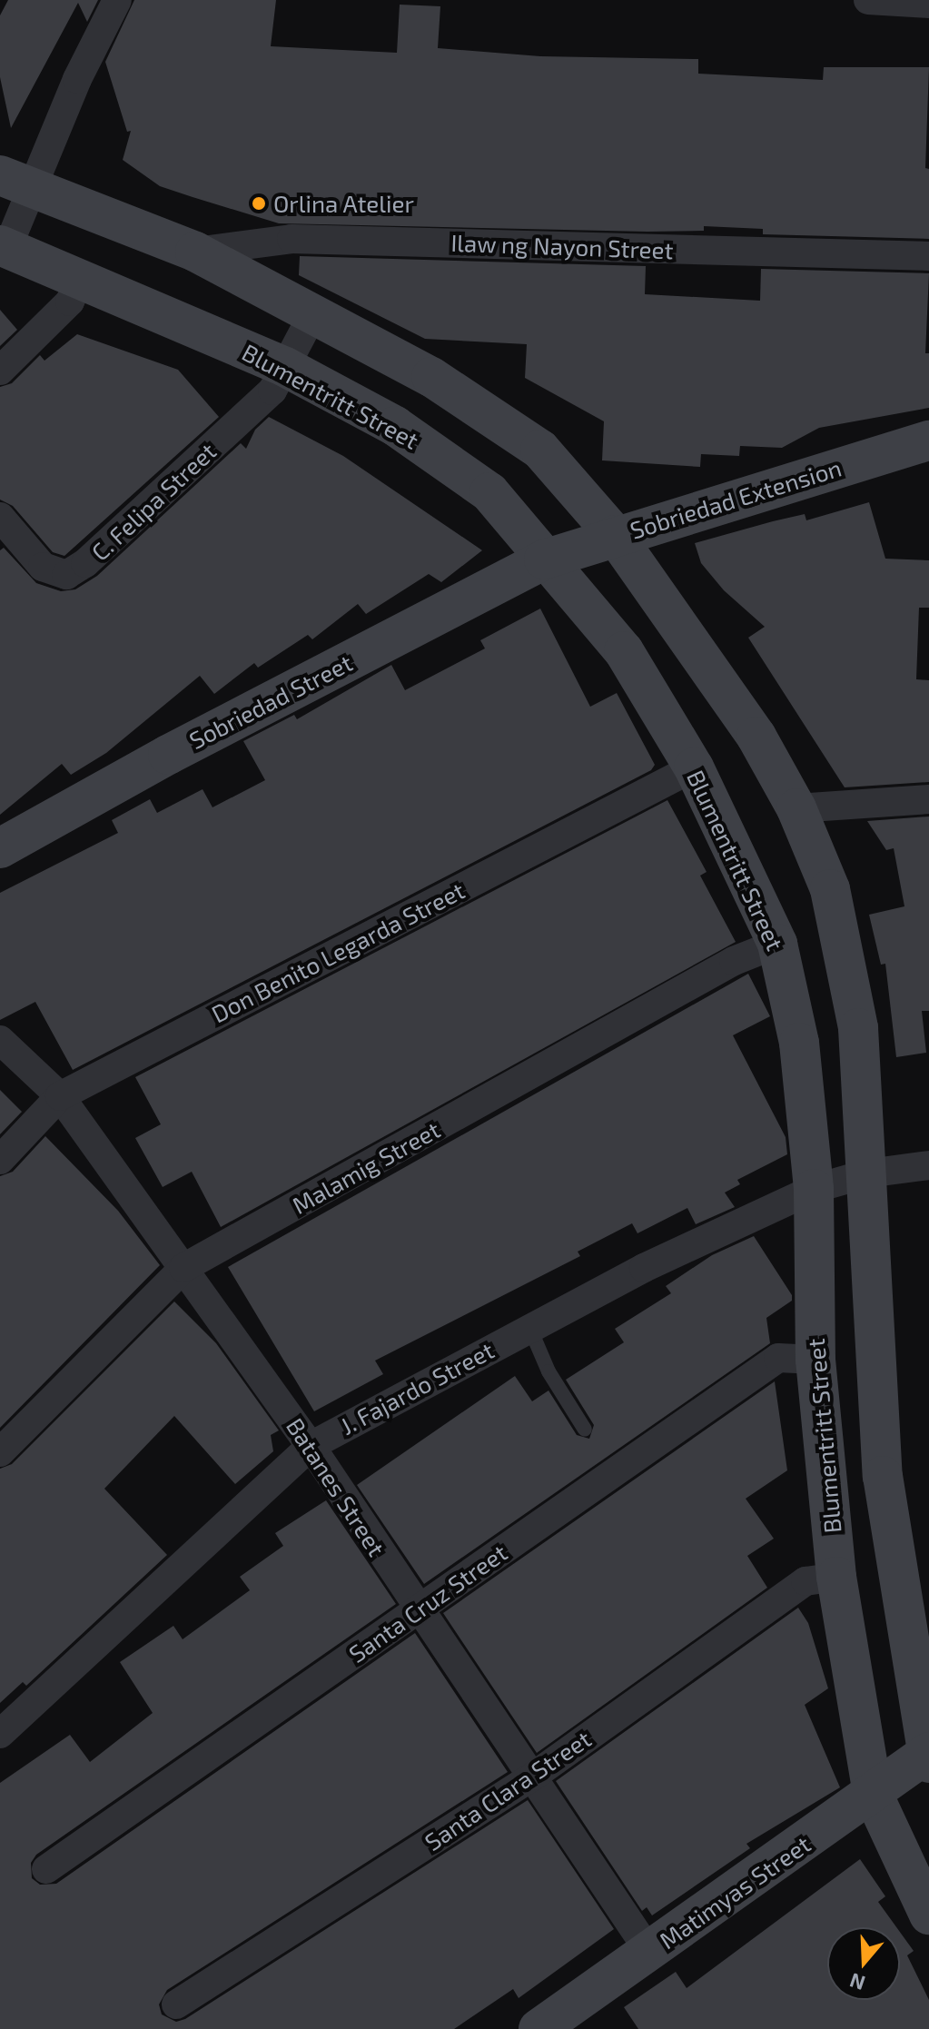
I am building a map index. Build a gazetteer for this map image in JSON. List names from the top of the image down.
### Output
{
  "streets": {
    "street": [
      "Ilaw ng Nayon Street",
      "Blumentritt Street",
      "Sobriedad Extension",
      "C. Felipa Street",
      "Sobriedad Street",
      "Don Benito Legarda Street",
      "Malamig Street",
      "J. Fajardo Street",
      "Batanes Street",
      "Santa Cruz Street",
      "Santa Clara Street",
      "Matimyas Street"
    ]
  },
  "crossings": [
    ["Blumentritt Street", "Sobriedad Extension"],
    ["Blumentritt Street", "C. Felipa Street"],
    ["Blumentritt Street", "Sobriedad Street"],
    ["Blumentritt Street", "Don Benito Legarda Street"],
    ["Blumentritt Street", "Malamig Street"],
    ["Blumentritt Street", "J. Fajardo Street"],
    ["Blumentritt Street", "Santa Cruz Street"],
    ["Blumentritt Street", "Santa Clara Street"],
    ["Blumentritt Street", "Matimyas Street"],
    ["Sobriedad Extension", "Sobriedad Street"],
    ["Don Benito Legarda Street", "Batanes Street"],
    ["Malamig Street", "Batanes Street"],
    ["J. Fajardo Street", "Batanes Street"],
    ["Batanes Street", "Santa Cruz Street"],
    ["Batanes Street", "Santa Clara Street"],
    ["Batanes Street", "Matimyas Street"]
  ],
  "places": ["Orlina Atelier"],
  "north": "bottom"
}
